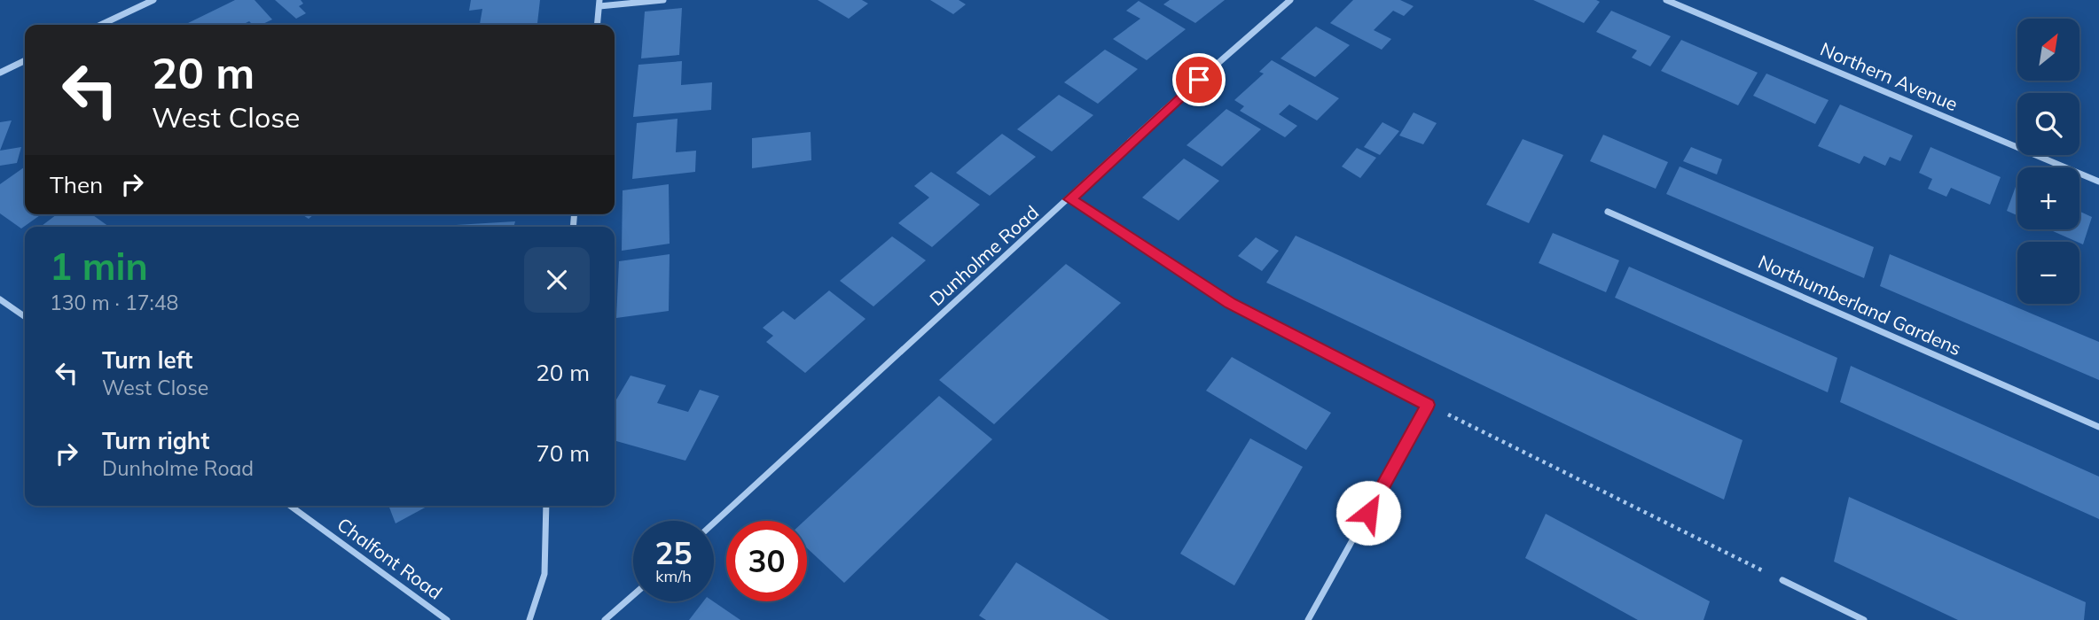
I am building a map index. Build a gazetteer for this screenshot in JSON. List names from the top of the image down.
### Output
{
  "streets": {
    "street": [
      "Northern Avenue",
      "Dunholme Road",
      "Northumberland Gardens",
      "Chalfont Road"
    ]
  },
  "north": "top right",
  "page": {
    "map_buttons": ["+", "−"],
    "turn": ["20 m", "West Close"],
    "then": "Then",
    "heading": ["1 min", "130 m · 17:48"],
    "list": [
      {
        "name": "Turn left",
        "note": "West Close",
        "value": "20 m"
      },
      {
        "name": "Turn right",
        "note": "Dunholme Road",
        "value": "70 m"
      }
    ],
    "speed": "25 km/h",
    "limit": "30"
  }
}
